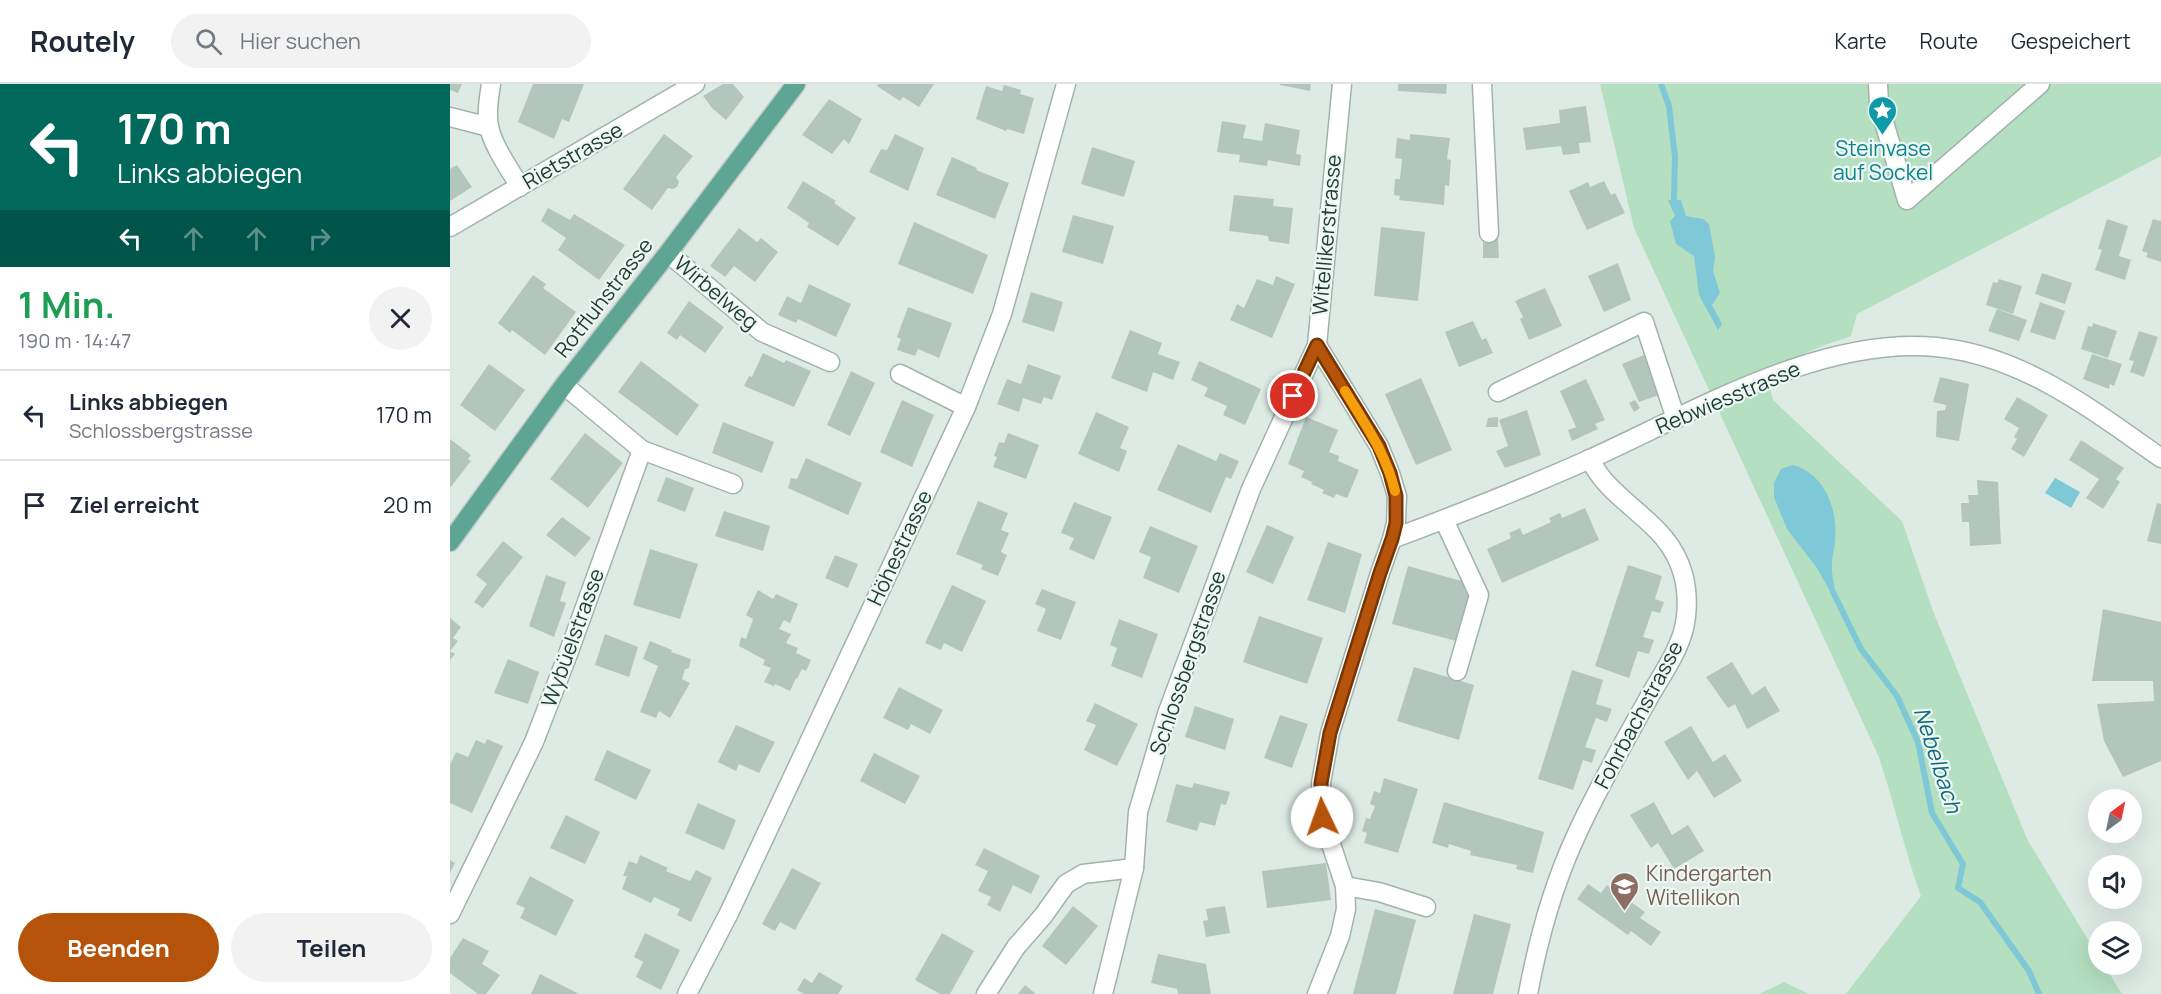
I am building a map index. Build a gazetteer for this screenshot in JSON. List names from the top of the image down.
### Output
{
  "streets": {
    "main road": ["Rotfluhstrasse"],
    "street": [
      "Rietstrasse",
      "Witellikerstrasse",
      "Wirbelweg",
      "Rebwiesstrasse",
      "Höhestrasse",
      "Wybüelstrasse",
      "Schlossbergstrasse",
      "Fohrbachstrasse"
    ]
  },
  "crossings": [
    ["Witellikerstrasse", "Rebwiesstrasse"],
    ["Witellikerstrasse", "Schlossbergstrasse"],
    ["Wirbelweg", "Rotfluhstrasse"],
    ["Rebwiesstrasse", "Fohrbachstrasse"]
  ],
  "water": ["Nebelbach"],
  "places": {
    "place": ["Steinvase auf Sockel"],
    "school or university": ["Kindergarten Witellikon"]
  },
  "north": "top right",
  "page": {
    "header": "Routely",
    "search": "Hier suchen",
    "nav": ["Karte", "Route", "Gespeichert"],
    "turn": ["170 m", "Links abbiegen"],
    "heading": ["1 Min.", "190 m · 14:47"],
    "list": [
      {
        "name": "Links abbiegen",
        "note": "Schlossbergstrasse",
        "value": "170 m"
      },
      {
        "name": "Ziel erreicht",
        "value": "20 m"
      }
    ],
    "buttons": ["Beenden", "Teilen"]
  }
}
